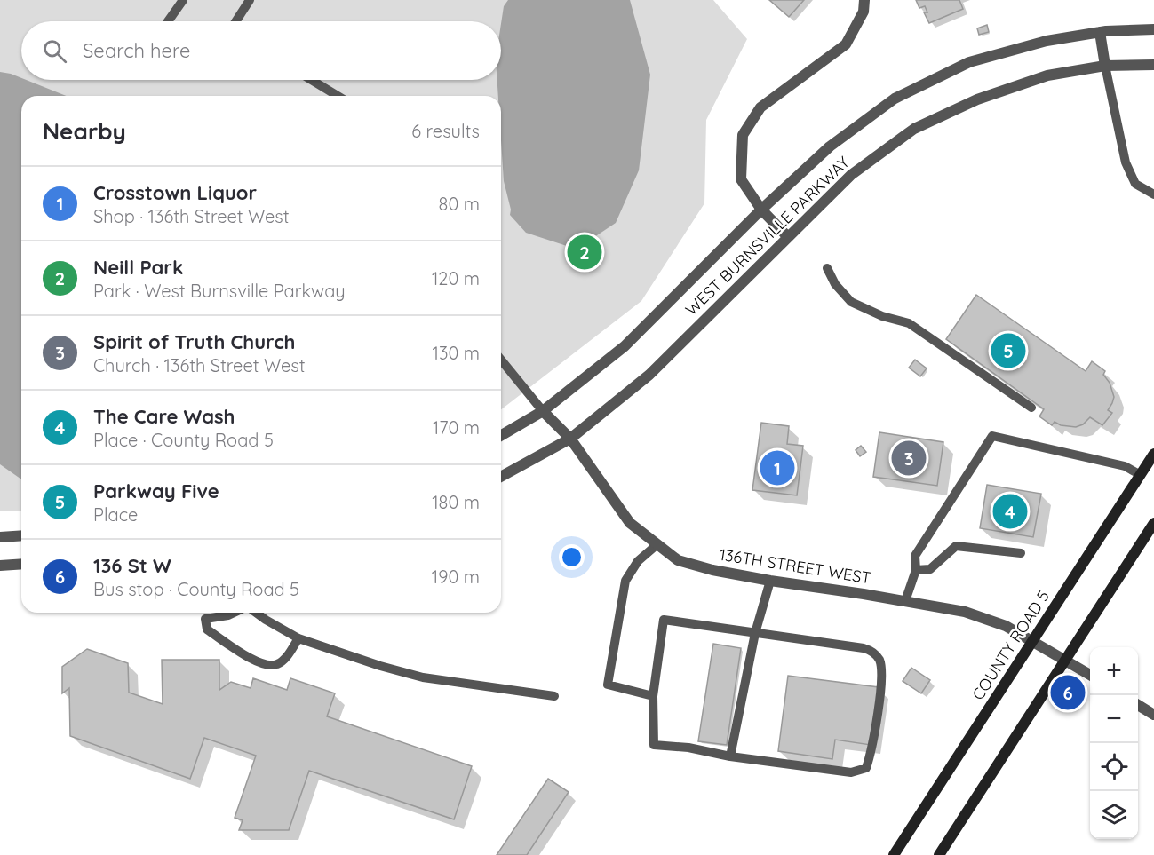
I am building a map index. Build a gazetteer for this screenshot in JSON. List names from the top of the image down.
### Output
{
  "streets": {
    "main road": ["COUNTY ROAD 5"],
    "street": ["WEST BURNSVILLE PARKWAY", "136TH STREET WEST"]
  },
  "crossings": [
    ["WEST BURNSVILLE PARKWAY", "136TH STREET WEST"],
    ["136TH STREET WEST", "COUNTY ROAD 5"]
  ],
  "page": {
    "search": "Search here",
    "heading": ["Nearby", "6 results"],
    "list": [
      {
        "mark": "1",
        "name": "Crosstown Liquor",
        "note": "Shop · 136th Street West",
        "value": "80 m"
      },
      {
        "mark": "2",
        "name": "Neill Park",
        "note": "Park · West Burnsville Parkway",
        "value": "120 m"
      },
      {
        "mark": "3",
        "name": "Spirit of Truth Church",
        "note": "Church · 136th Street West",
        "value": "130 m"
      },
      {
        "mark": "4",
        "name": "The Care Wash",
        "note": "Place · County Road 5",
        "value": "170 m"
      },
      {
        "mark": "5",
        "name": "Parkway Five",
        "note": "Place",
        "value": "180 m"
      },
      {
        "mark": "6",
        "name": "136 St W",
        "note": "Bus stop · County Road 5",
        "value": "190 m"
      }
    ],
    "pins": [
      "2",
      "5",
      "3",
      "1",
      "4",
      "6"
    ],
    "map_buttons": ["+", "−"]
  }
}
